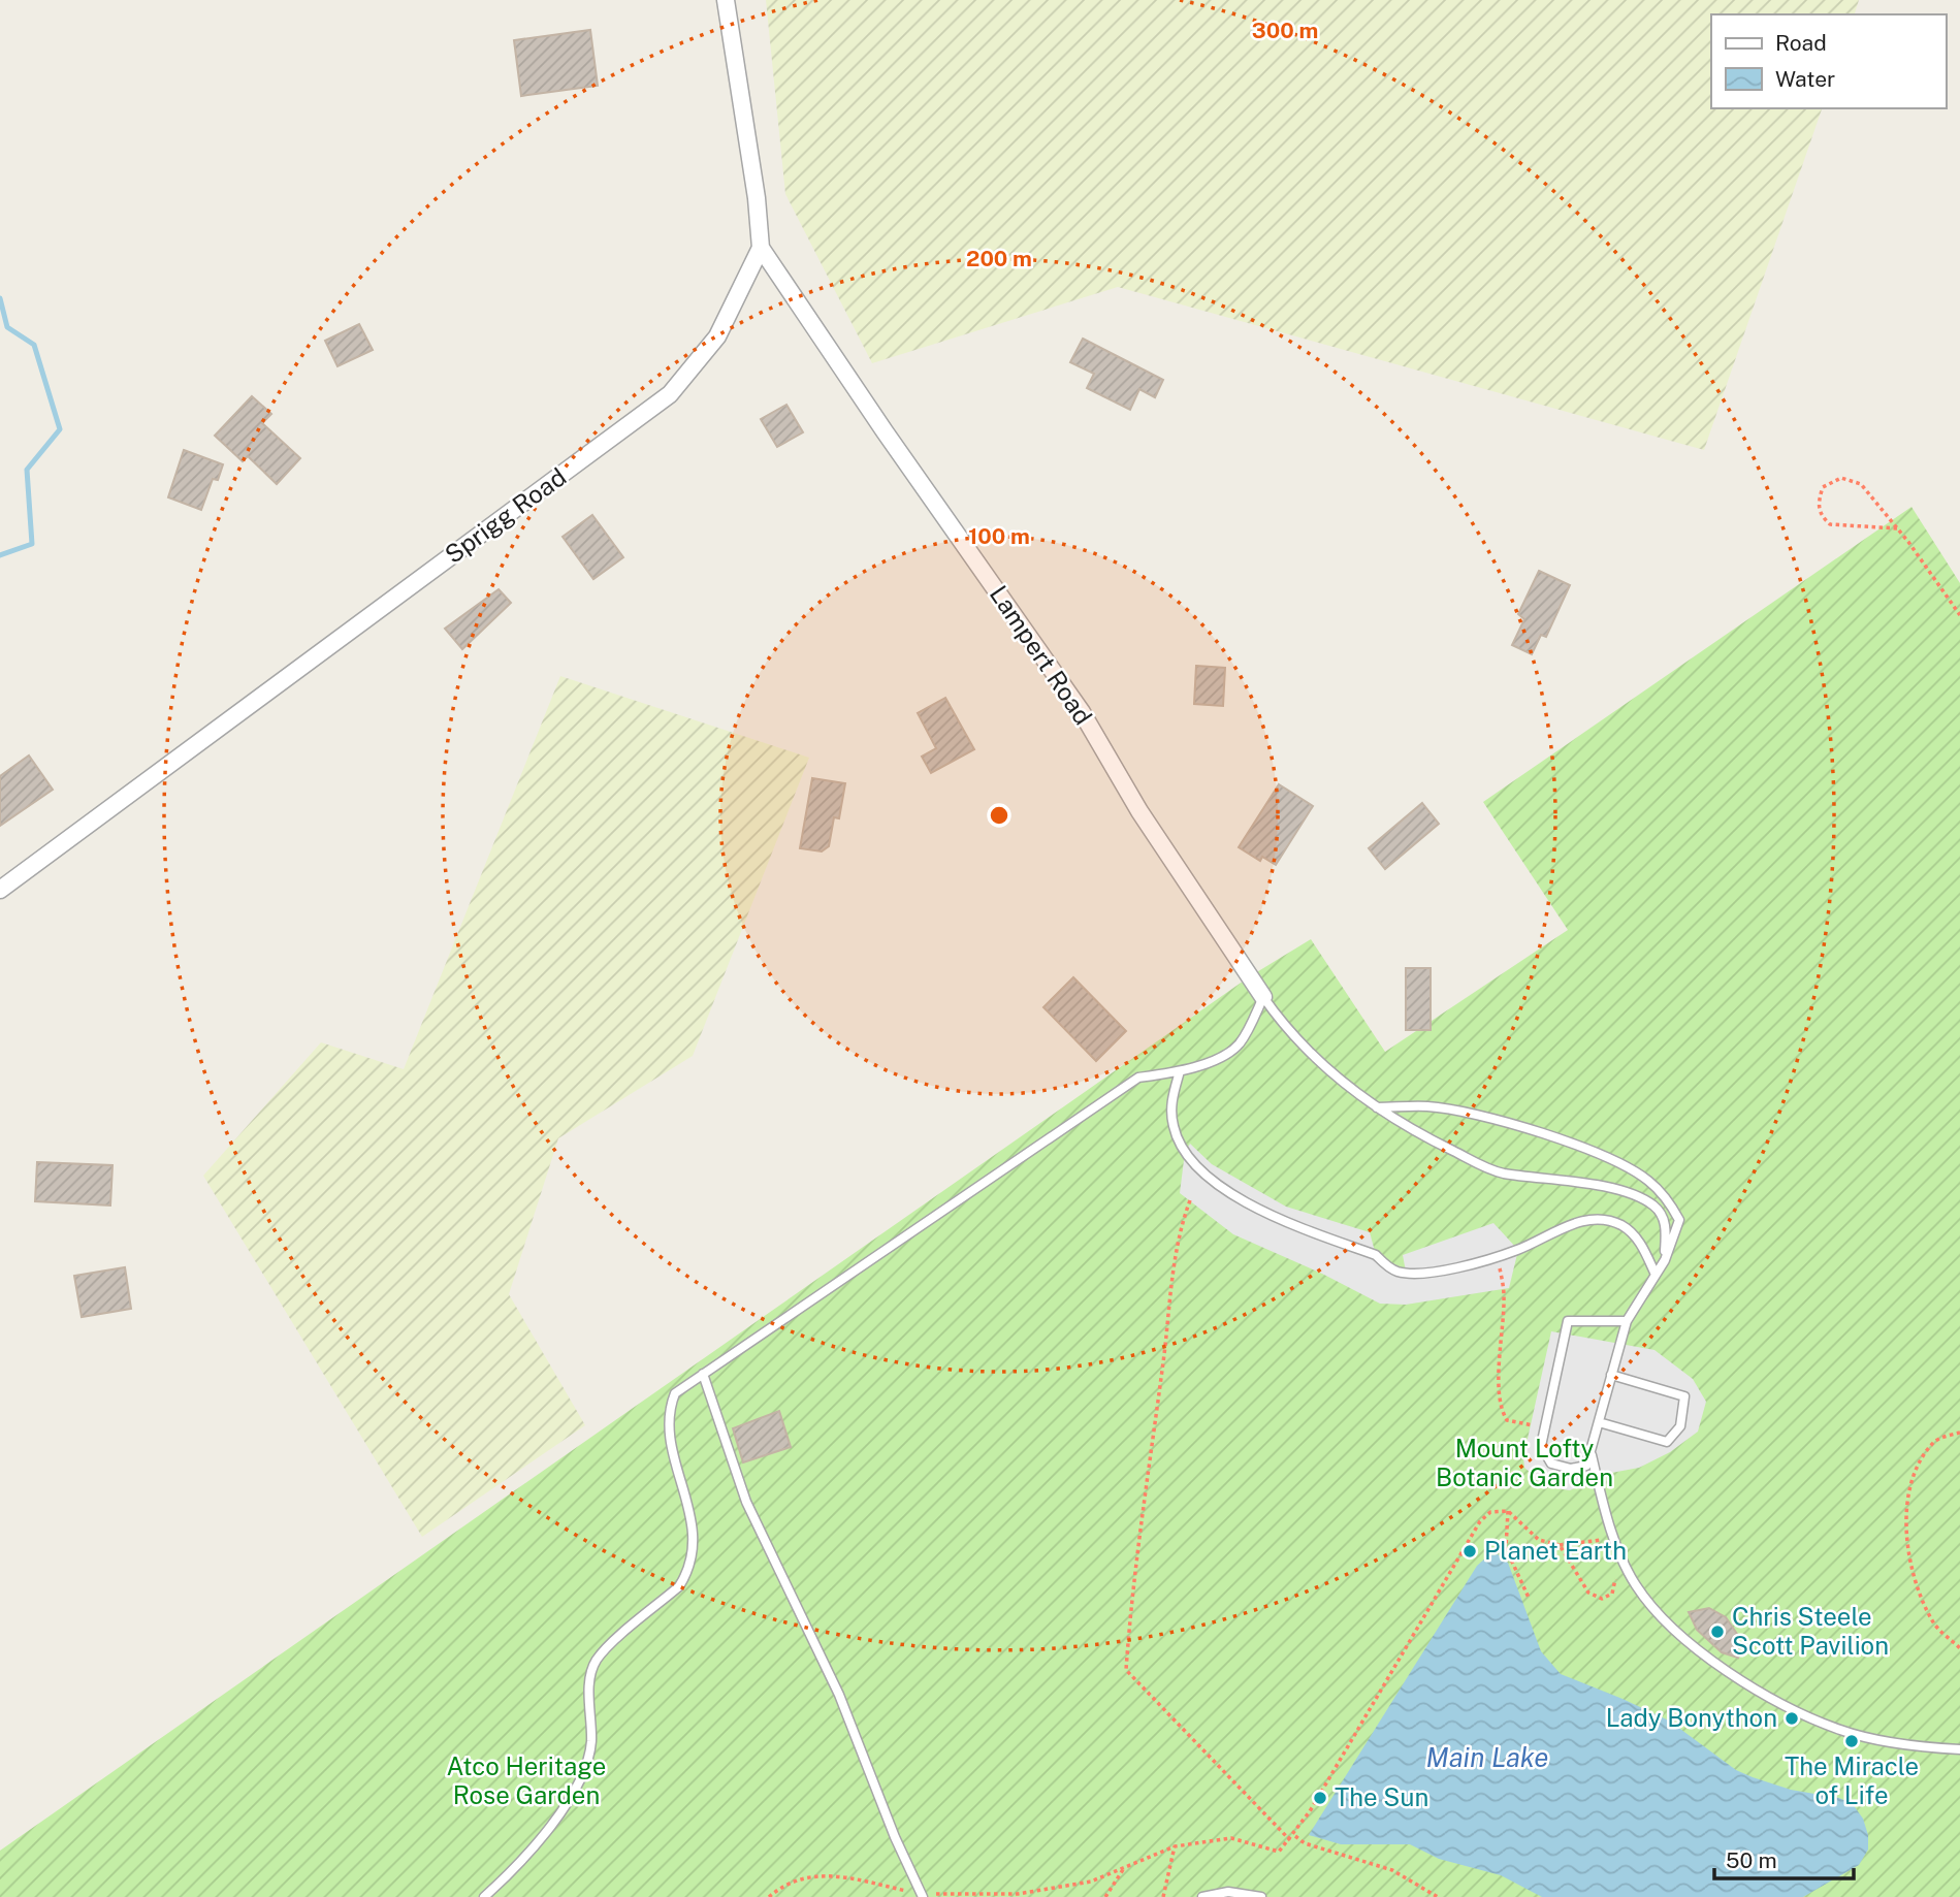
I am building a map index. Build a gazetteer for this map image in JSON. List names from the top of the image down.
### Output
{
  "streets": {
    "street": ["Sprigg Road", "Lampert Road"]
  },
  "crossings": [
    ["Sprigg Road", "Lampert Road"]
  ],
  "water": ["Main Lake"],
  "parks": ["Mount Lofty Botanic Garden", "Atco Heritage Rose Garden"],
  "places": [
    "Planet Earth",
    "Chris Steele Scott Pavilion",
    "Lady Bonython",
    "The Miracle of Life",
    "The Sun"
  ],
  "legend": ["Road", "Water"],
  "scale_bar": "50 m",
  "rings": ["300 m", "200 m", "100 m"]
}
